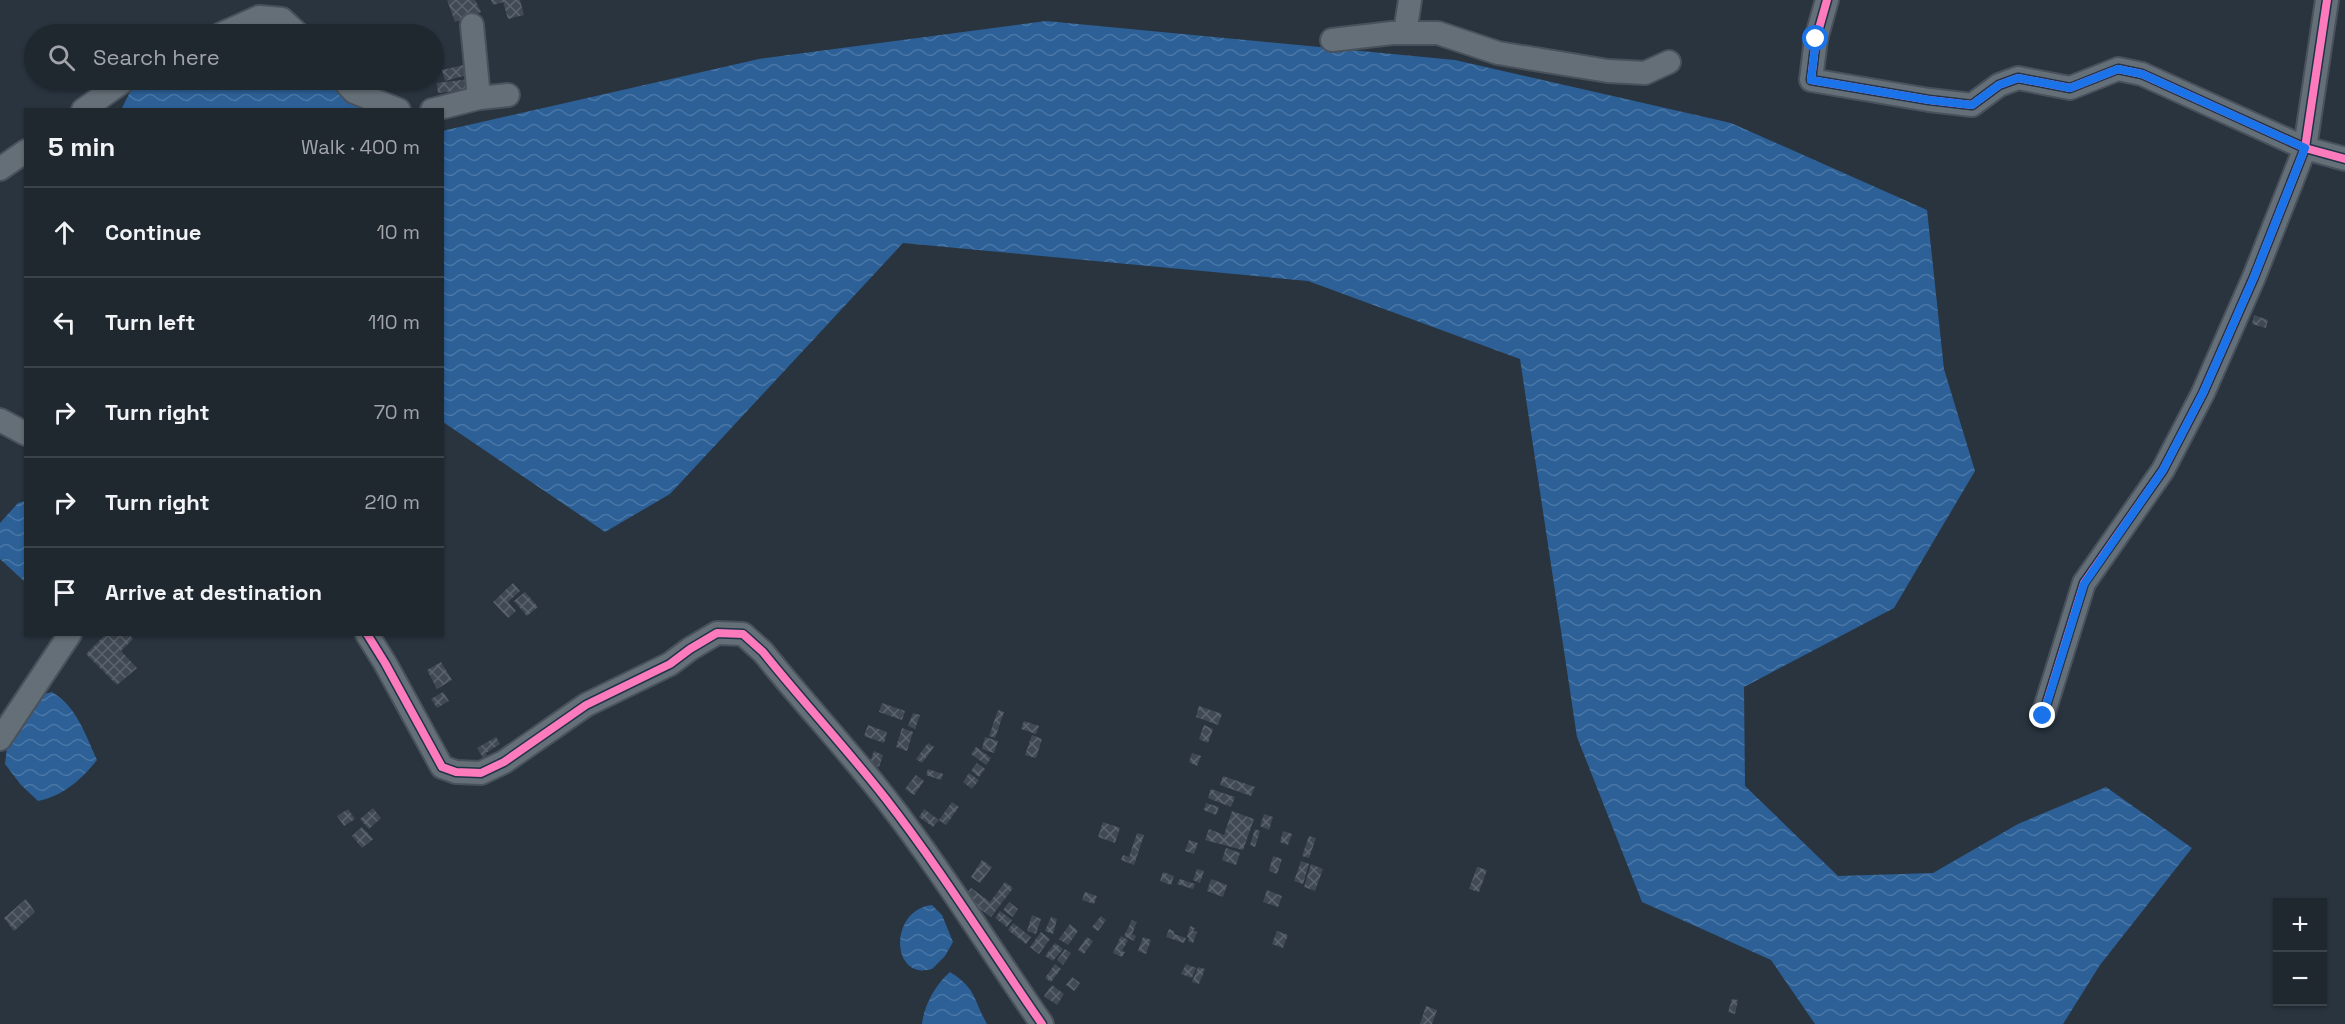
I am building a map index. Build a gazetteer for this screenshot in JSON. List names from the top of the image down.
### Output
{
  "page": {
    "search": "Search here",
    "heading": ["5 min", "Walk · 400 m"],
    "list": [
      ["Continue", "10 m"],
      ["Turn left", "110 m"],
      ["Turn right", "70 m"],
      ["Turn right", "210 m"],
      "Arrive at destination"
    ],
    "map_buttons": ["+", "−"]
  }
}
